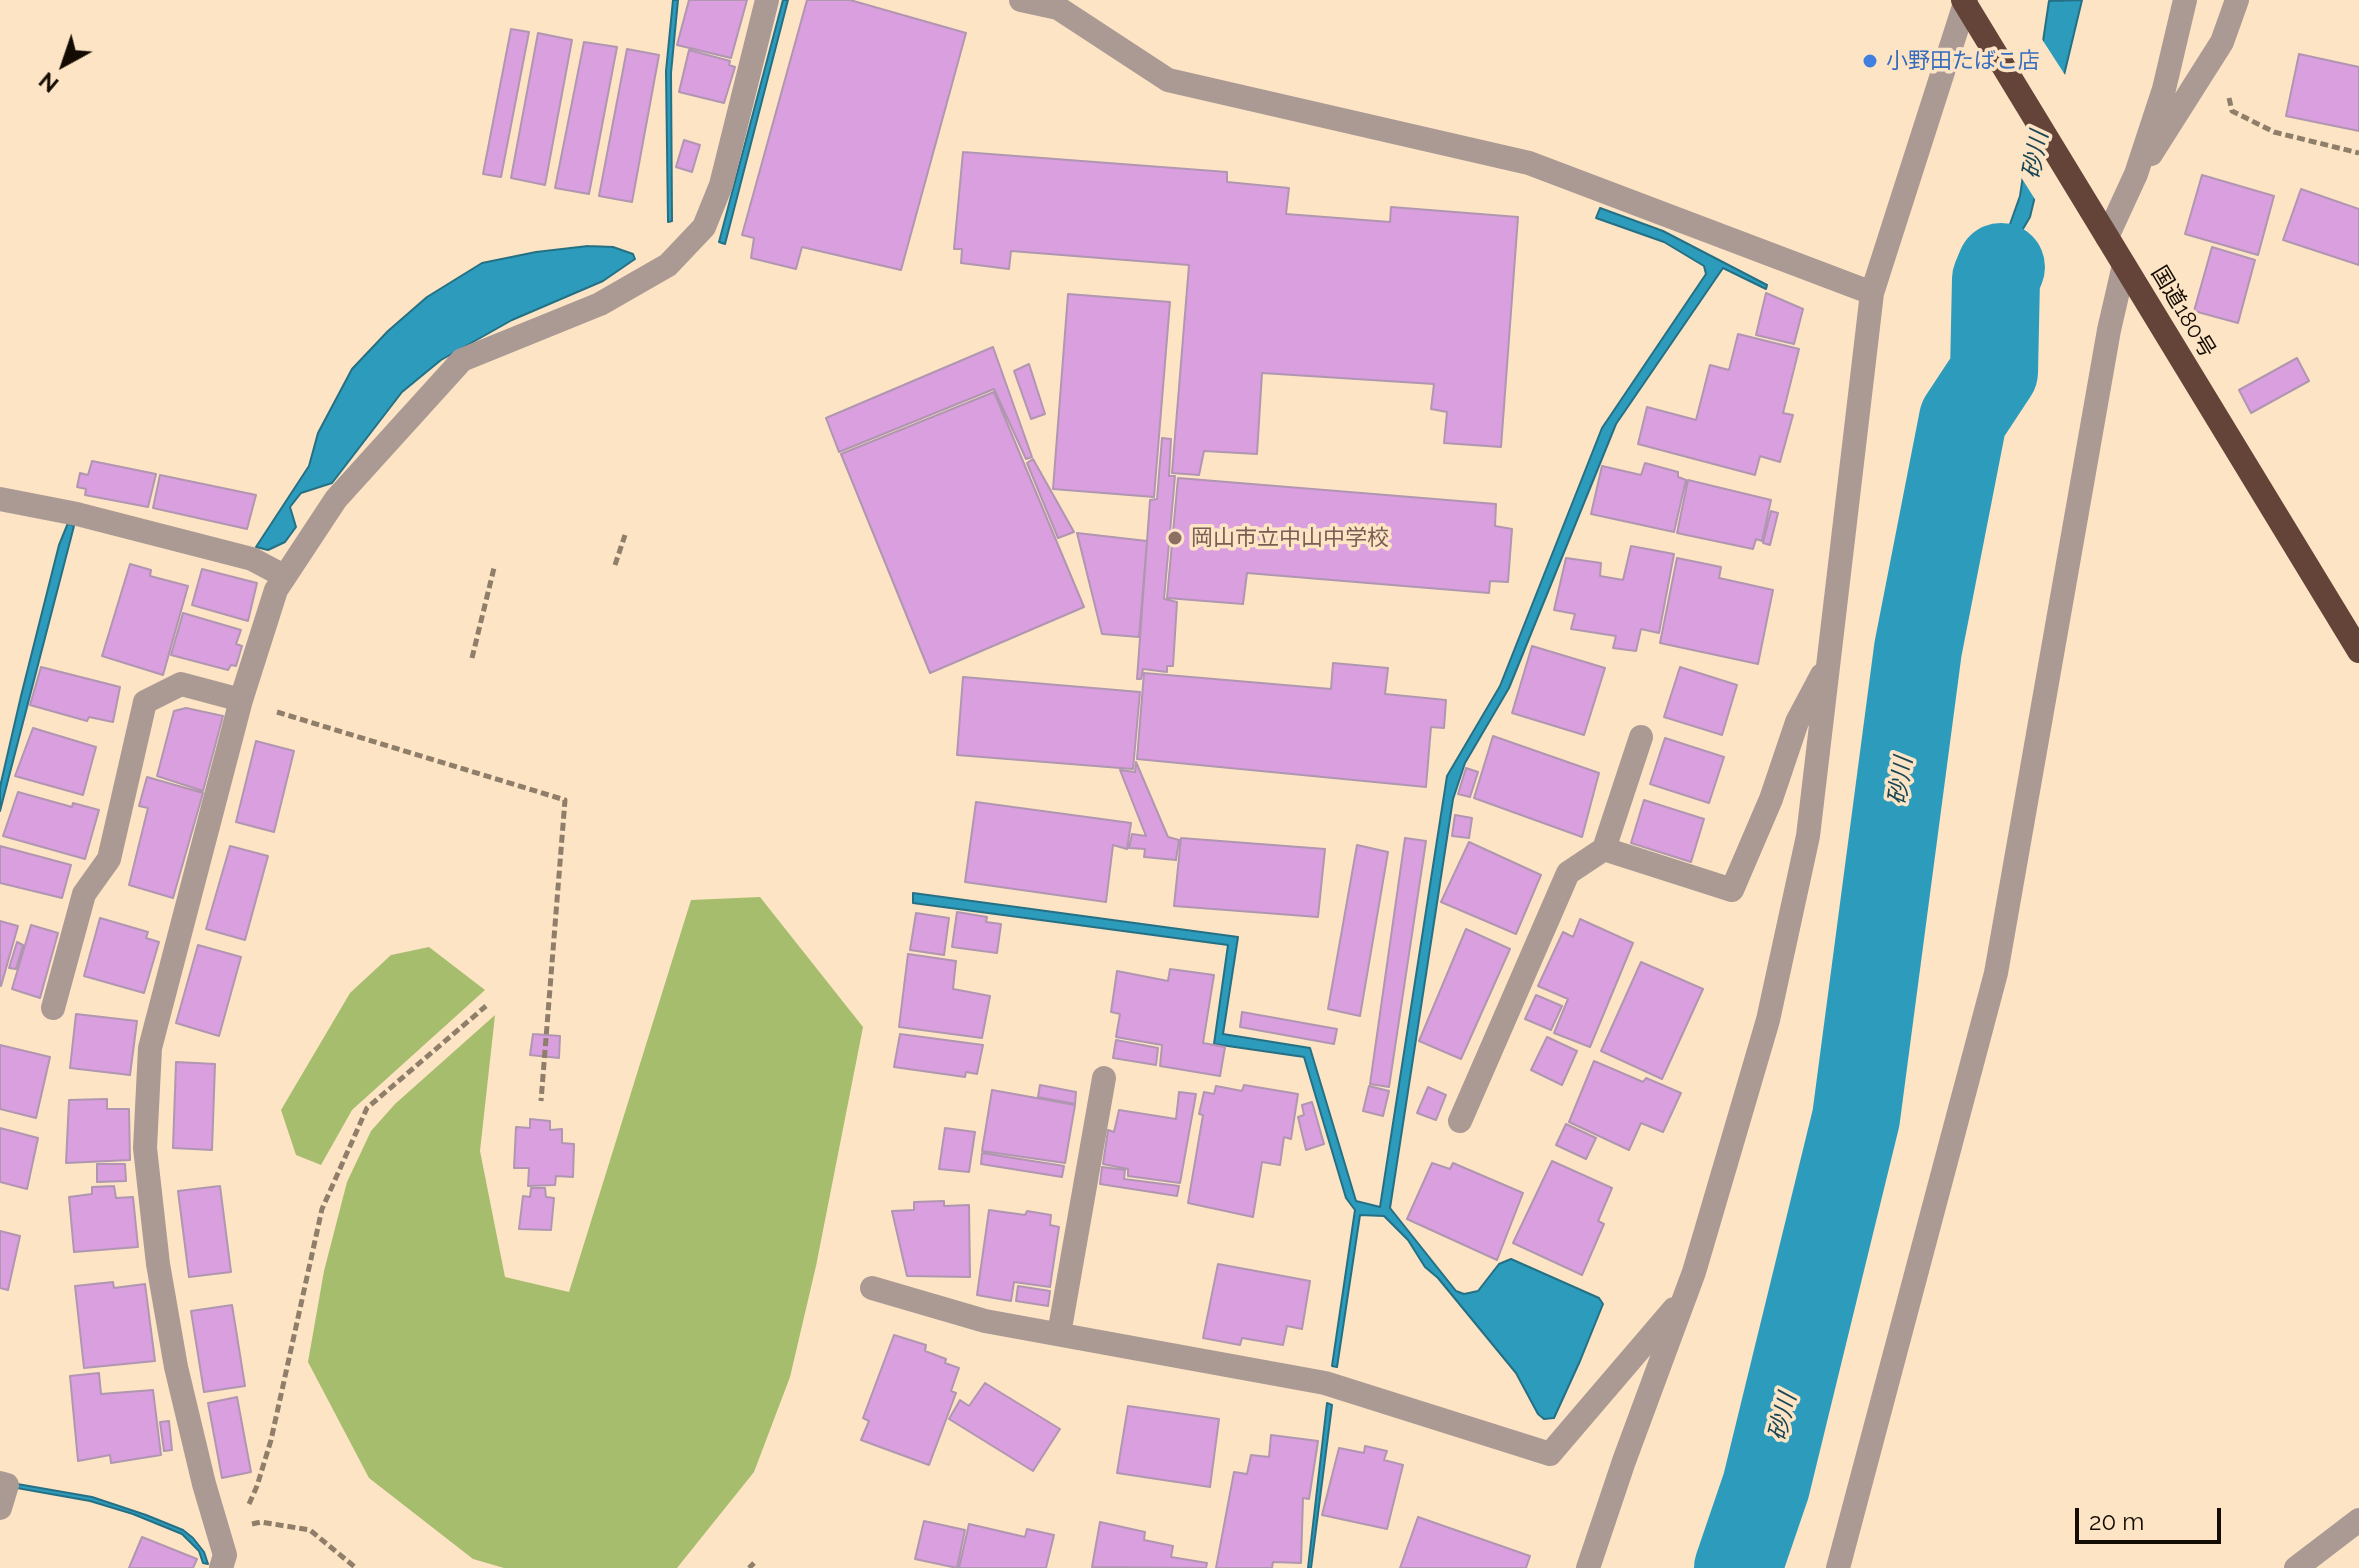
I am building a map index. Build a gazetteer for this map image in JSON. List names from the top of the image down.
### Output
{
  "streets": {
    "highway": ["国道180号"]
  },
  "water": ["砂川"],
  "places": ["小野田たばこ店", "岡山市立中山中学校"],
  "scale_bar": "20 m",
  "north": "bottom left"
}
